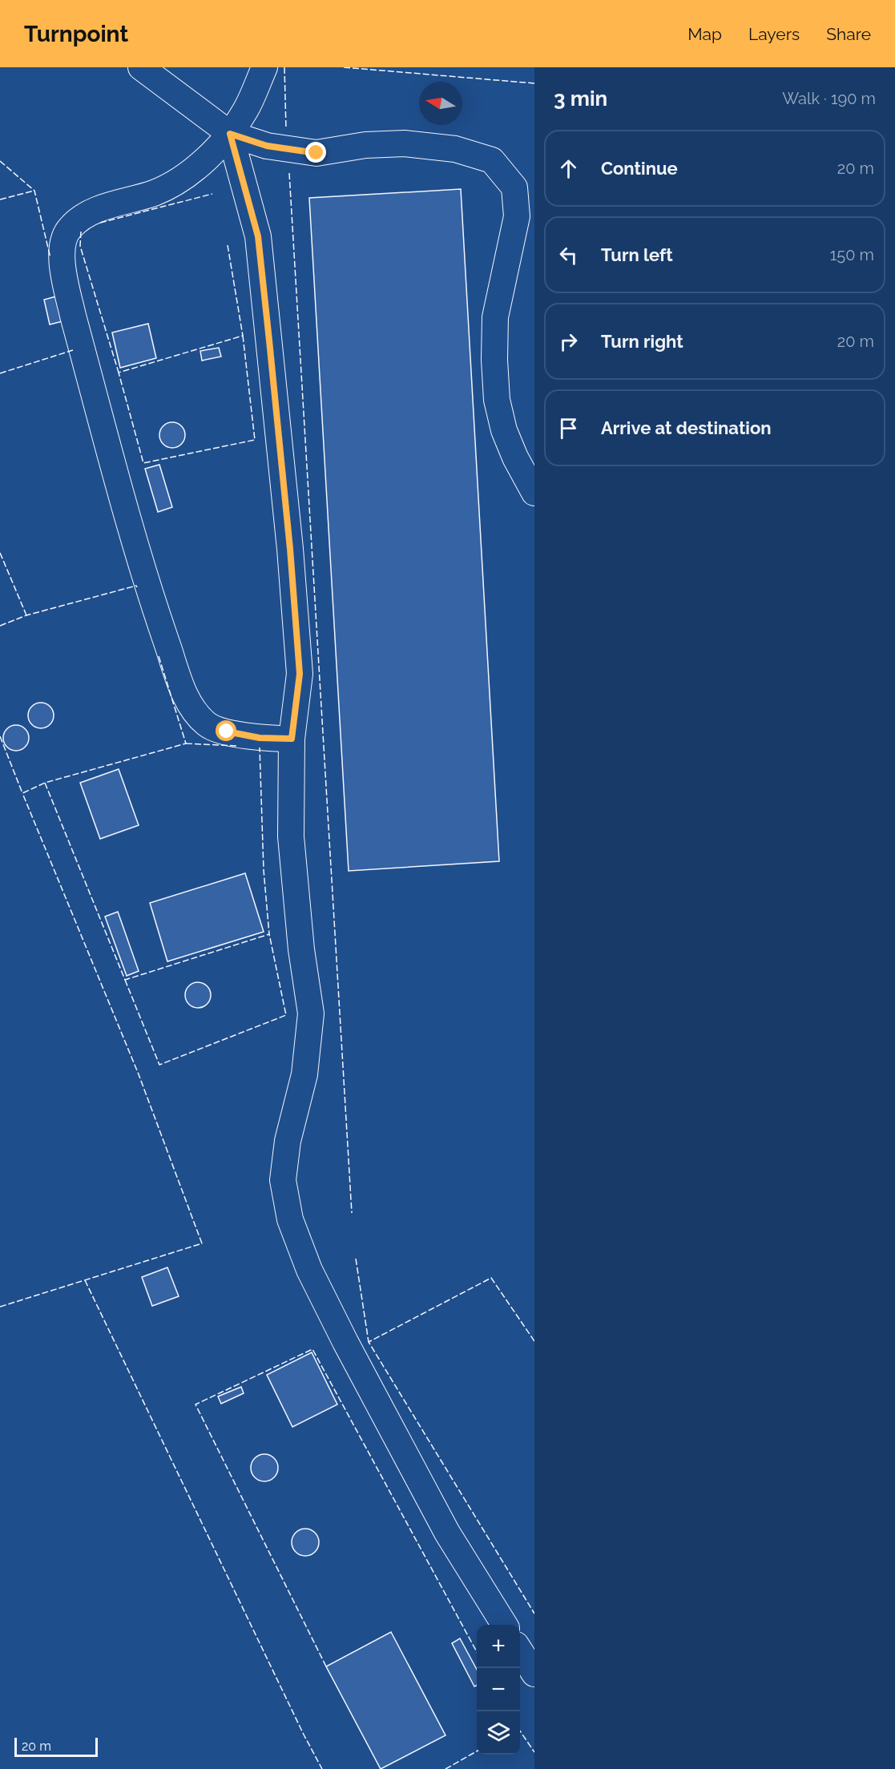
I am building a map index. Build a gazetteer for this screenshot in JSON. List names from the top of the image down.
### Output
{
  "scale_bar": "20 m",
  "north": "left",
  "page": {
    "header": "Turnpoint",
    "nav": ["Map", "Layers", "Share"],
    "heading": ["3 min", "Walk · 190 m"],
    "list": [
      ["Continue", "20 m"],
      ["Turn left", "150 m"],
      ["Turn right", "20 m"],
      "Arrive at destination"
    ],
    "map_buttons": ["+", "−"],
    "scale": "20 m"
  }
}
